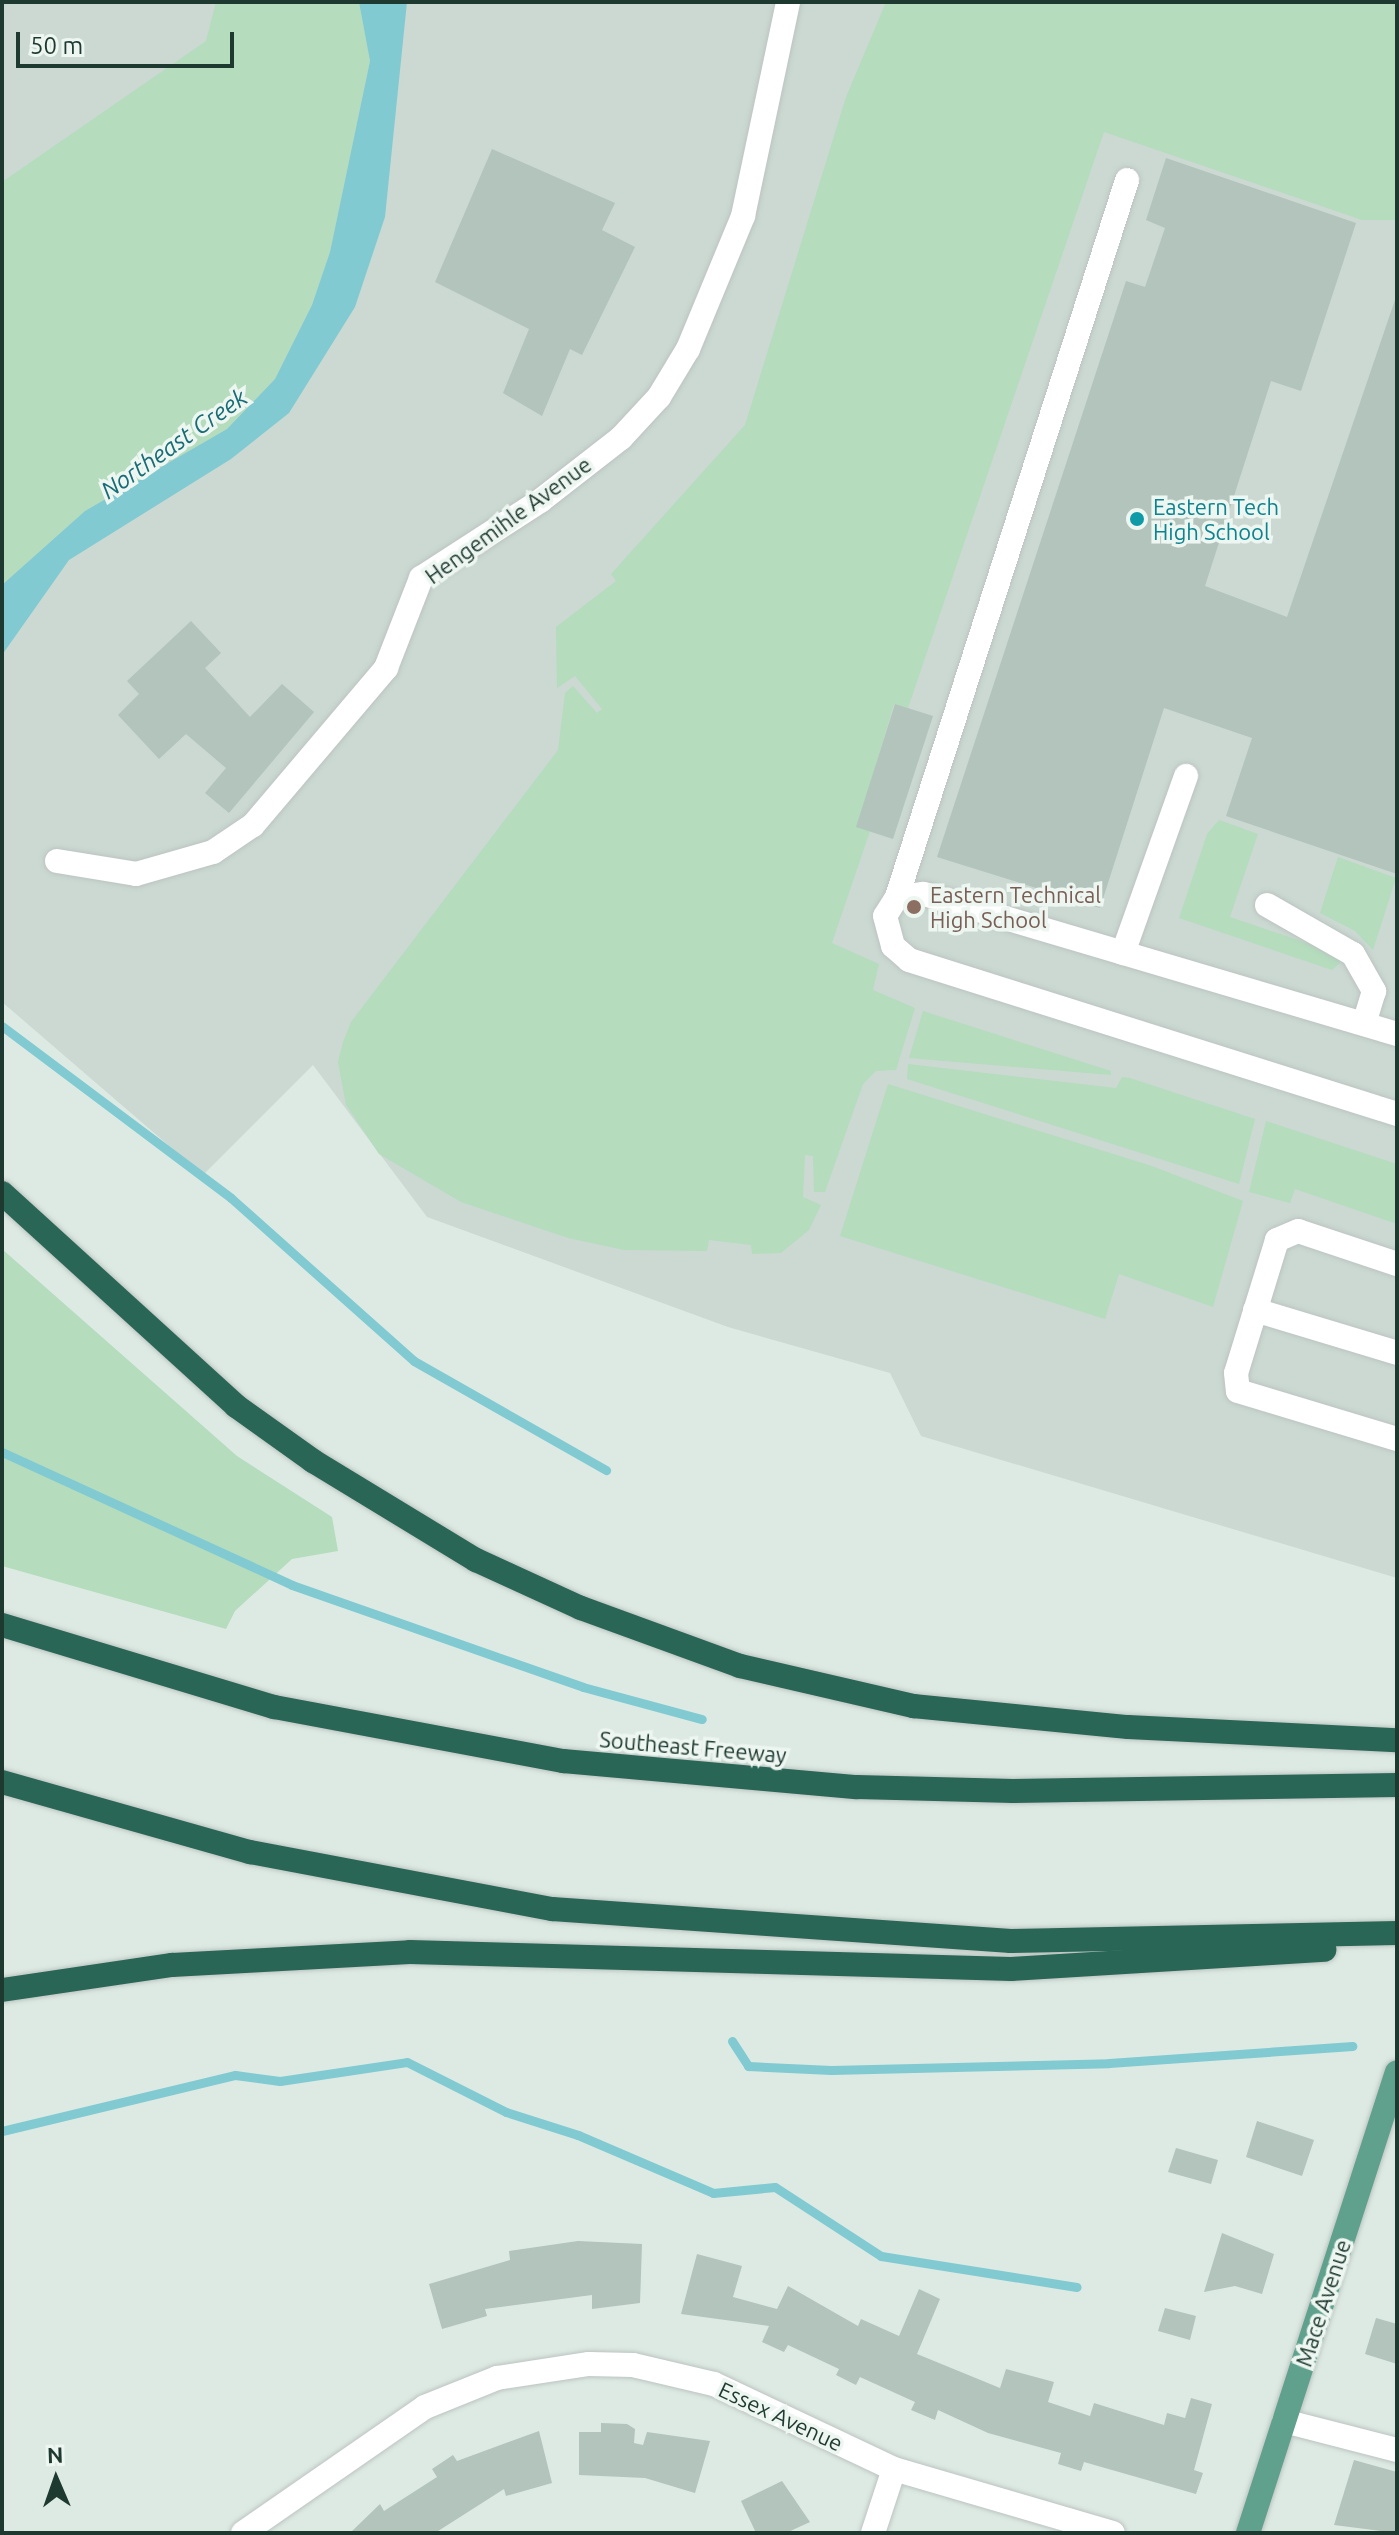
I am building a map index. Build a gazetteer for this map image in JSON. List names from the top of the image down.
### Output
{
  "streets": {
    "highway": ["Southeast Freeway"],
    "main road": ["Mace Avenue"],
    "street": ["Hengemihle Avenue", "Essex Avenue"]
  },
  "water": ["Northeast Creek"],
  "places": ["Eastern Tech High School", "Eastern Technical High School"],
  "scale_bar": "50 m",
  "north": "top"
}
